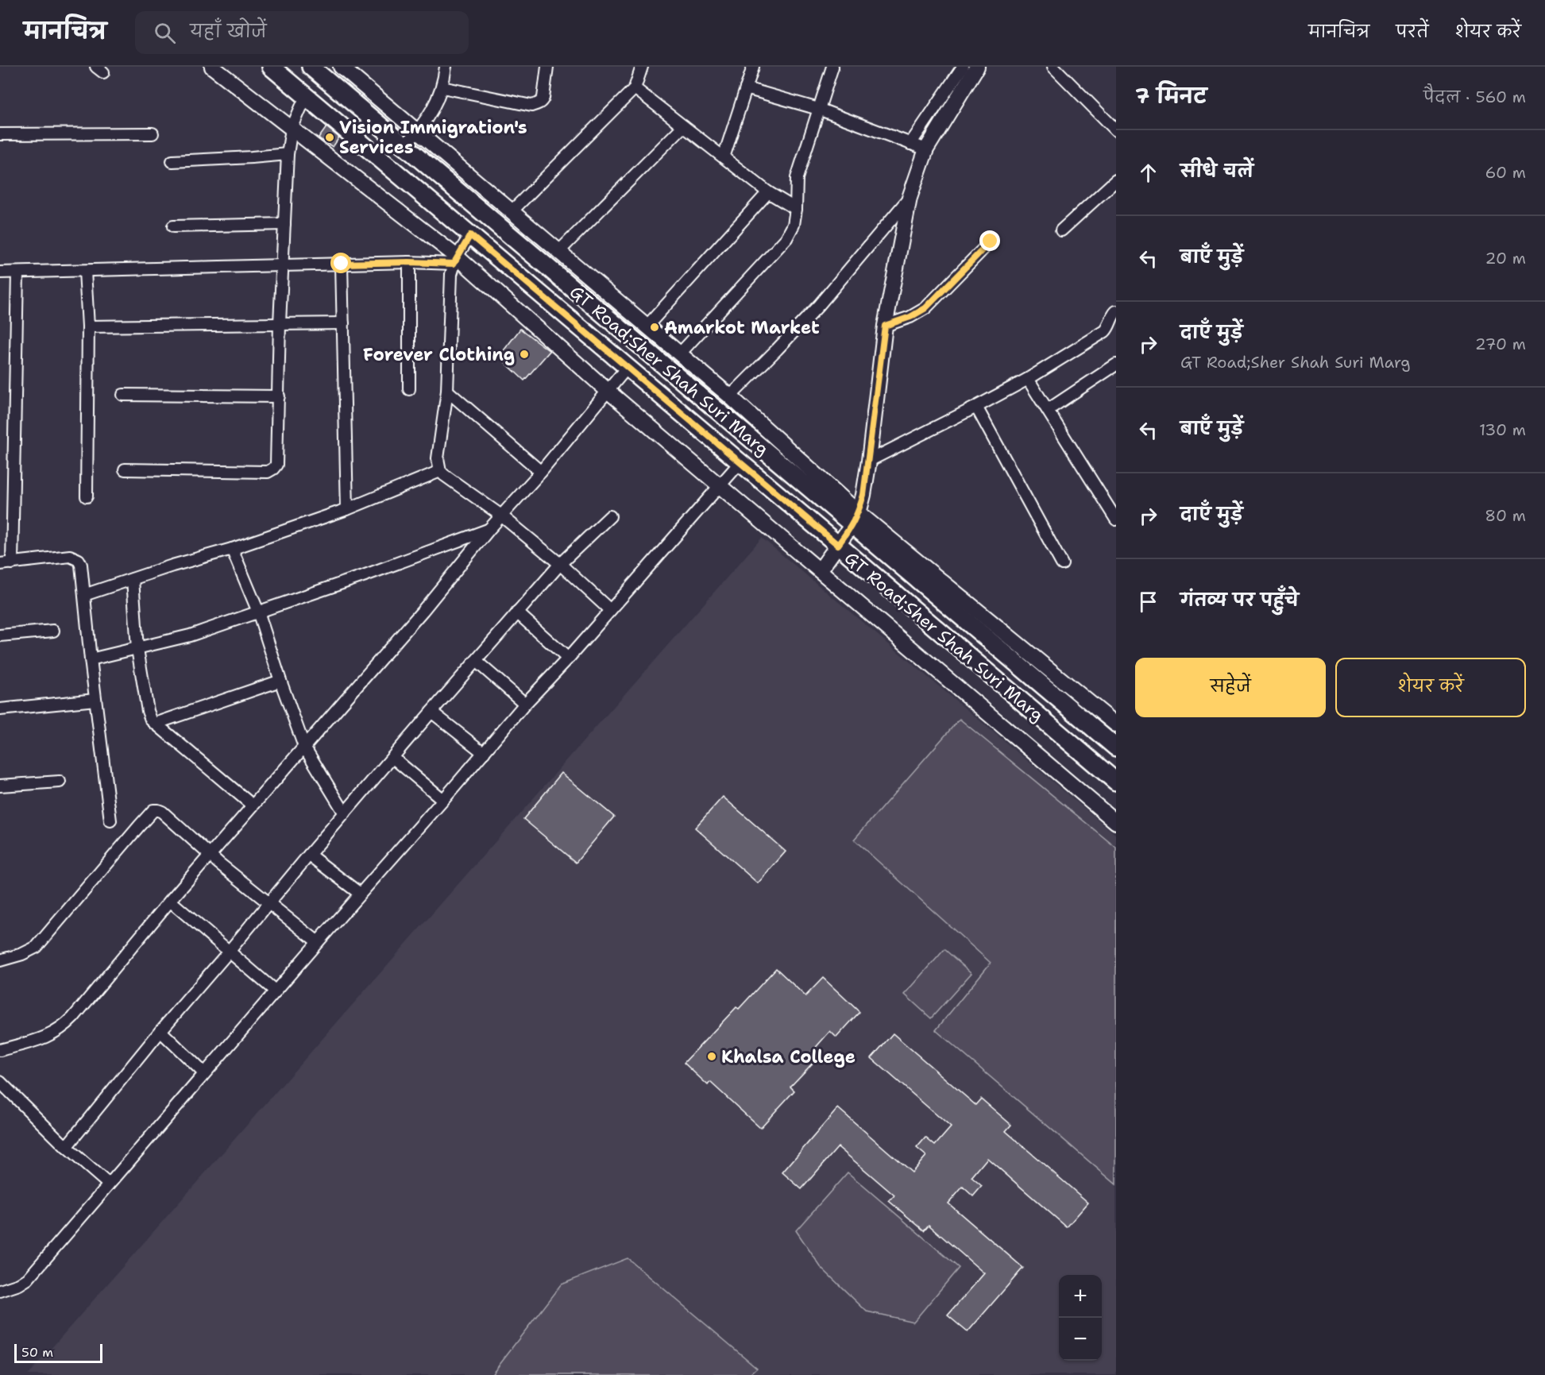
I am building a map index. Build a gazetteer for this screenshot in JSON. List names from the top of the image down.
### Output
{
  "streets": {
    "main road": ["GT Road;Sher Shah Suri Marg"]
  },
  "places": [
    "Vision Immigration's Services",
    "Amarkot Market",
    "Forever Clothing",
    "Khalsa College"
  ],
  "scale_bar": "50 m",
  "page": {
    "header": "मानचित्र",
    "search": "यहाँ खोजें",
    "nav": ["मानचित्र", "परतें", "शेयर करें"],
    "heading": ["7 मिनट", "पैदल · 560 m"],
    "list": [
      ["सीधे चलें", "60 m"],
      ["बाएँ मुड़ें", "20 m"],
      ["दाएँ मुड़ें", "GT Road;Sher Shah Suri Marg", "270 m"],
      ["बाएँ मुड़ें", "130 m"],
      ["दाएँ मुड़ें", "80 m"],
      "गंतव्य पर पहुँचे"
    ],
    "buttons": ["सहेजें", "शेयर करें"],
    "map_buttons": ["+", "−"],
    "scale": "50 m"
  }
}
